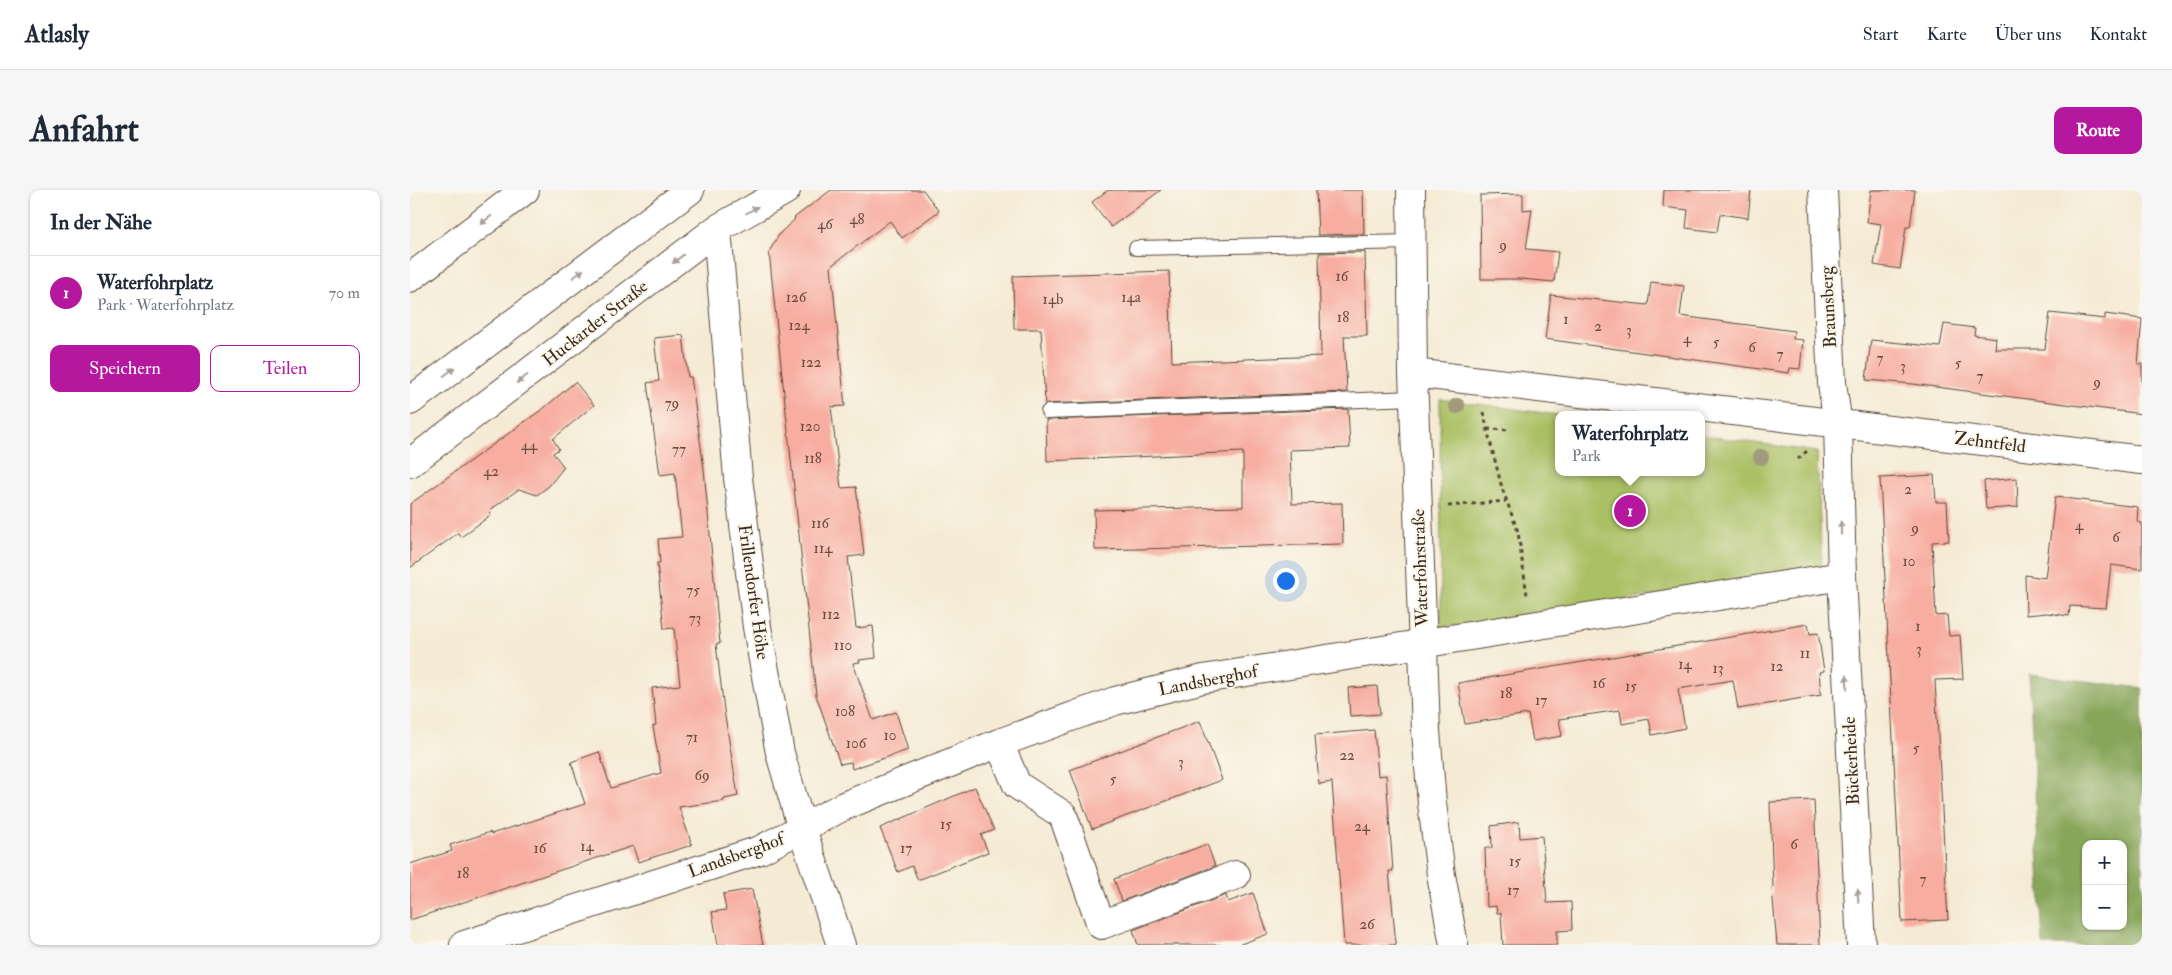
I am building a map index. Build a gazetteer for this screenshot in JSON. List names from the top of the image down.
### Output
{
  "streets": {
    "main road": [
      "Braunsberg",
      "Huckarder Straße",
      "Zehntfeld",
      "Waterfohrstraße",
      "Frillendorfer Höhe",
      "Landsberghof",
      "Bückerheide"
    ]
  },
  "crossings": [
    ["Braunsberg", "Zehntfeld"],
    ["Braunsberg", "Landsberghof"],
    ["Braunsberg", "Bückerheide"],
    ["Huckarder Straße", "Frillendorfer Höhe"],
    ["Zehntfeld", "Waterfohrstraße"],
    ["Waterfohrstraße", "Landsberghof"],
    ["Frillendorfer Höhe", "Landsberghof"],
    ["Landsberghof", "Bückerheide"]
  ],
  "one_way": ["Braunsberg", "Bückerheide"],
  "house_numbers": [
    "48",
    "46",
    "9",
    "16",
    "126",
    "14a",
    "14b",
    "18",
    "1",
    "124",
    "2",
    "3",
    "4",
    "5",
    "6",
    "7",
    "7",
    "122",
    "5",
    "3",
    "7",
    "9",
    "79",
    "120",
    "44",
    "77",
    "118",
    "42",
    "2",
    "116",
    "4",
    "9",
    "6",
    "114",
    "10",
    "75",
    "112",
    "73",
    "1",
    "110",
    "3",
    "11",
    "14",
    "12",
    "13",
    "16",
    "15",
    "18",
    "17",
    "108",
    "10",
    "71",
    "106",
    "5",
    "22",
    "3",
    "69",
    "5",
    "15",
    "24",
    "6",
    "14",
    "16",
    "17",
    "15",
    "18",
    "7",
    "17",
    "26"
  ],
  "page": {
    "header": "Atlasly",
    "nav": [
      "Start",
      "Karte",
      "Über uns",
      "Kontakt"
    ],
    "buttons": [
      "Route",
      ["Speichern", "Teilen"]
    ],
    "title": "Anfahrt",
    "heading": "In der Nähe",
    "list": [
      {
        "mark": "1",
        "name": "Waterfohrplatz",
        "note": "Park · Waterfohrplatz",
        "value": "70 m"
      }
    ],
    "popup": ["Waterfohrplatz", "Park"],
    "pins": "1",
    "map_buttons": ["+", "−"]
  }
}
